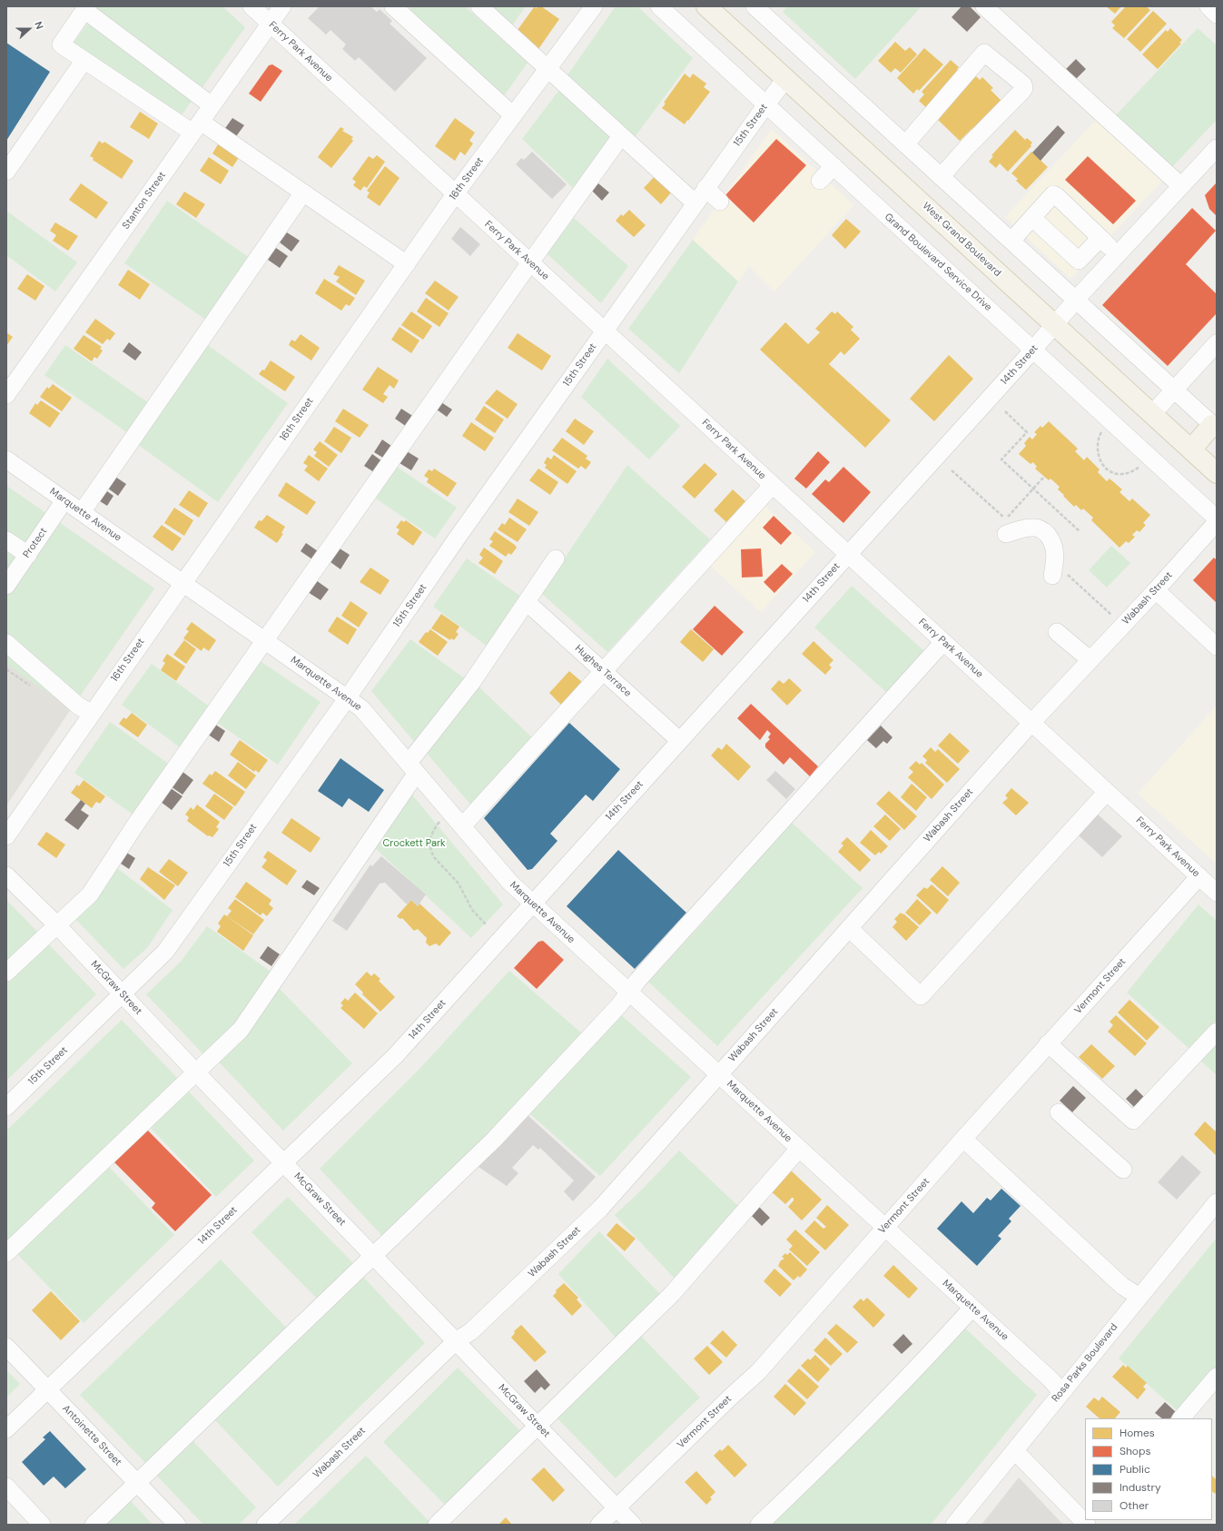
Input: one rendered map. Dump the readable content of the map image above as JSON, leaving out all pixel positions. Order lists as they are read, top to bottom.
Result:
{
  "streets": {
    "main road": ["West Grand Boulevard"],
    "street": [
      "Ferry Park Avenue",
      "15th Street",
      "16th Street",
      "Stanton Street",
      "Grand Boulevard Service Drive",
      "14th Street",
      "Marquette Avenue",
      "Protect",
      "Wabash Street",
      "Hughes Terrace",
      "Vermont Street",
      "McGraw Street",
      "Rosa Parks Boulevard",
      "Antoinette Street"
    ]
  },
  "crossings": [
    ["Ferry Park Avenue", "15th Street"],
    ["Ferry Park Avenue", "16th Street"],
    ["Ferry Park Avenue", "Stanton Street"],
    ["Ferry Park Avenue", "14th Street"],
    ["Ferry Park Avenue", "Wabash Street"],
    ["Ferry Park Avenue", "Vermont Street"],
    ["15th Street", "West Grand Boulevard"],
    ["15th Street", "Grand Boulevard Service Drive"],
    ["15th Street", "Marquette Avenue"],
    ["15th Street", "McGraw Street"],
    ["16th Street", "Marquette Avenue"],
    ["West Grand Boulevard", "14th Street"],
    ["Grand Boulevard Service Drive", "14th Street"],
    ["14th Street", "Marquette Avenue"],
    ["14th Street", "Hughes Terrace"],
    ["14th Street", "McGraw Street"],
    ["14th Street", "Antoinette Street"],
    ["Marquette Avenue", "Protect"],
    ["Marquette Avenue", "Wabash Street"],
    ["Marquette Avenue", "Vermont Street"],
    ["Marquette Avenue", "Rosa Parks Boulevard"],
    ["Wabash Street", "McGraw Street"],
    ["Vermont Street", "McGraw Street"]
  ],
  "parks": ["Crockett Park"],
  "legend": [
    "Homes",
    "Shops",
    "Public",
    "Industry",
    "Other"
  ],
  "north": "right"
}
